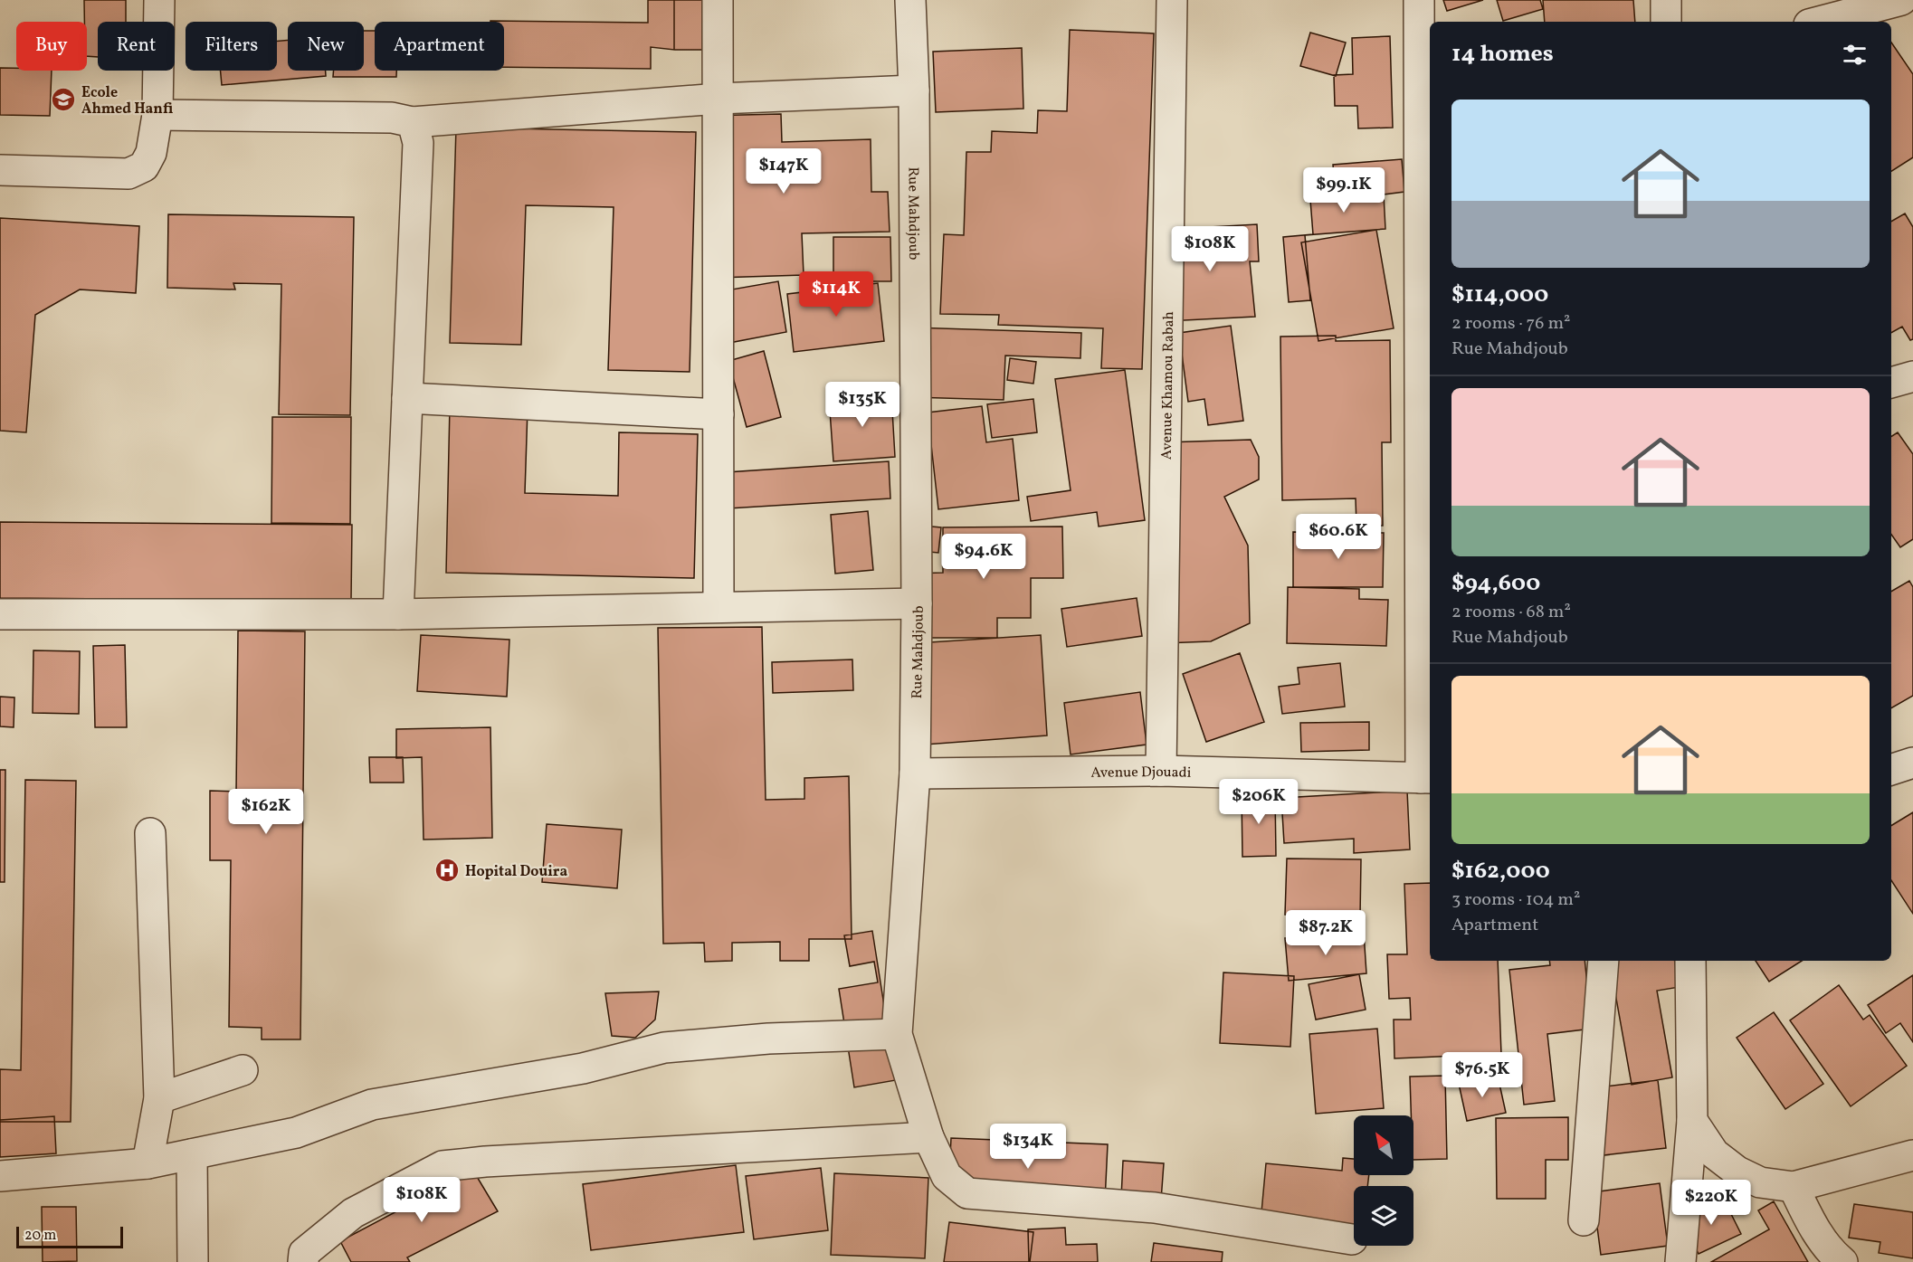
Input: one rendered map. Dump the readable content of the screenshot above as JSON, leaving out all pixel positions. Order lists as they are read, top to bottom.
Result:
{
  "streets": {
    "street": ["Rue Mahdjoub", "Avenue Khamou Rabah", "Avenue Djouadi"]
  },
  "crossings": [
    ["Rue Mahdjoub", "Avenue Djouadi"],
    ["Avenue Khamou Rabah", "Avenue Djouadi"]
  ],
  "places": {
    "school or university": ["Ecole Ahmed Hanfi"],
    "hospital": ["Hopital Douira"]
  },
  "scale_bar": "20 m",
  "north": "top left",
  "page": {
    "chip": [
      "Buy",
      "Rent",
      "Filters",
      "New",
      "Apartment"
    ],
    "heading": "14 homes",
    "list": [
      {
        "name": "$114,000",
        "note": "2 rooms · 76 m² · Rue Mahdjoub"
      },
      {
        "name": "$94,600",
        "note": "2 rooms · 68 m² · Rue Mahdjoub"
      },
      {
        "name": "$162,000",
        "note": "3 rooms · 104 m² · Apartment"
      }
    ],
    "price": [
      "$147K",
      "$99.1K",
      "$108K",
      "$114K",
      "$135K",
      "$60.6K",
      "$94.6K",
      "$206K",
      "$162K",
      "$87.2K",
      "$76.5K",
      "$134K",
      "$108K",
      "$220K"
    ],
    "scale": "20 m"
  }
}
